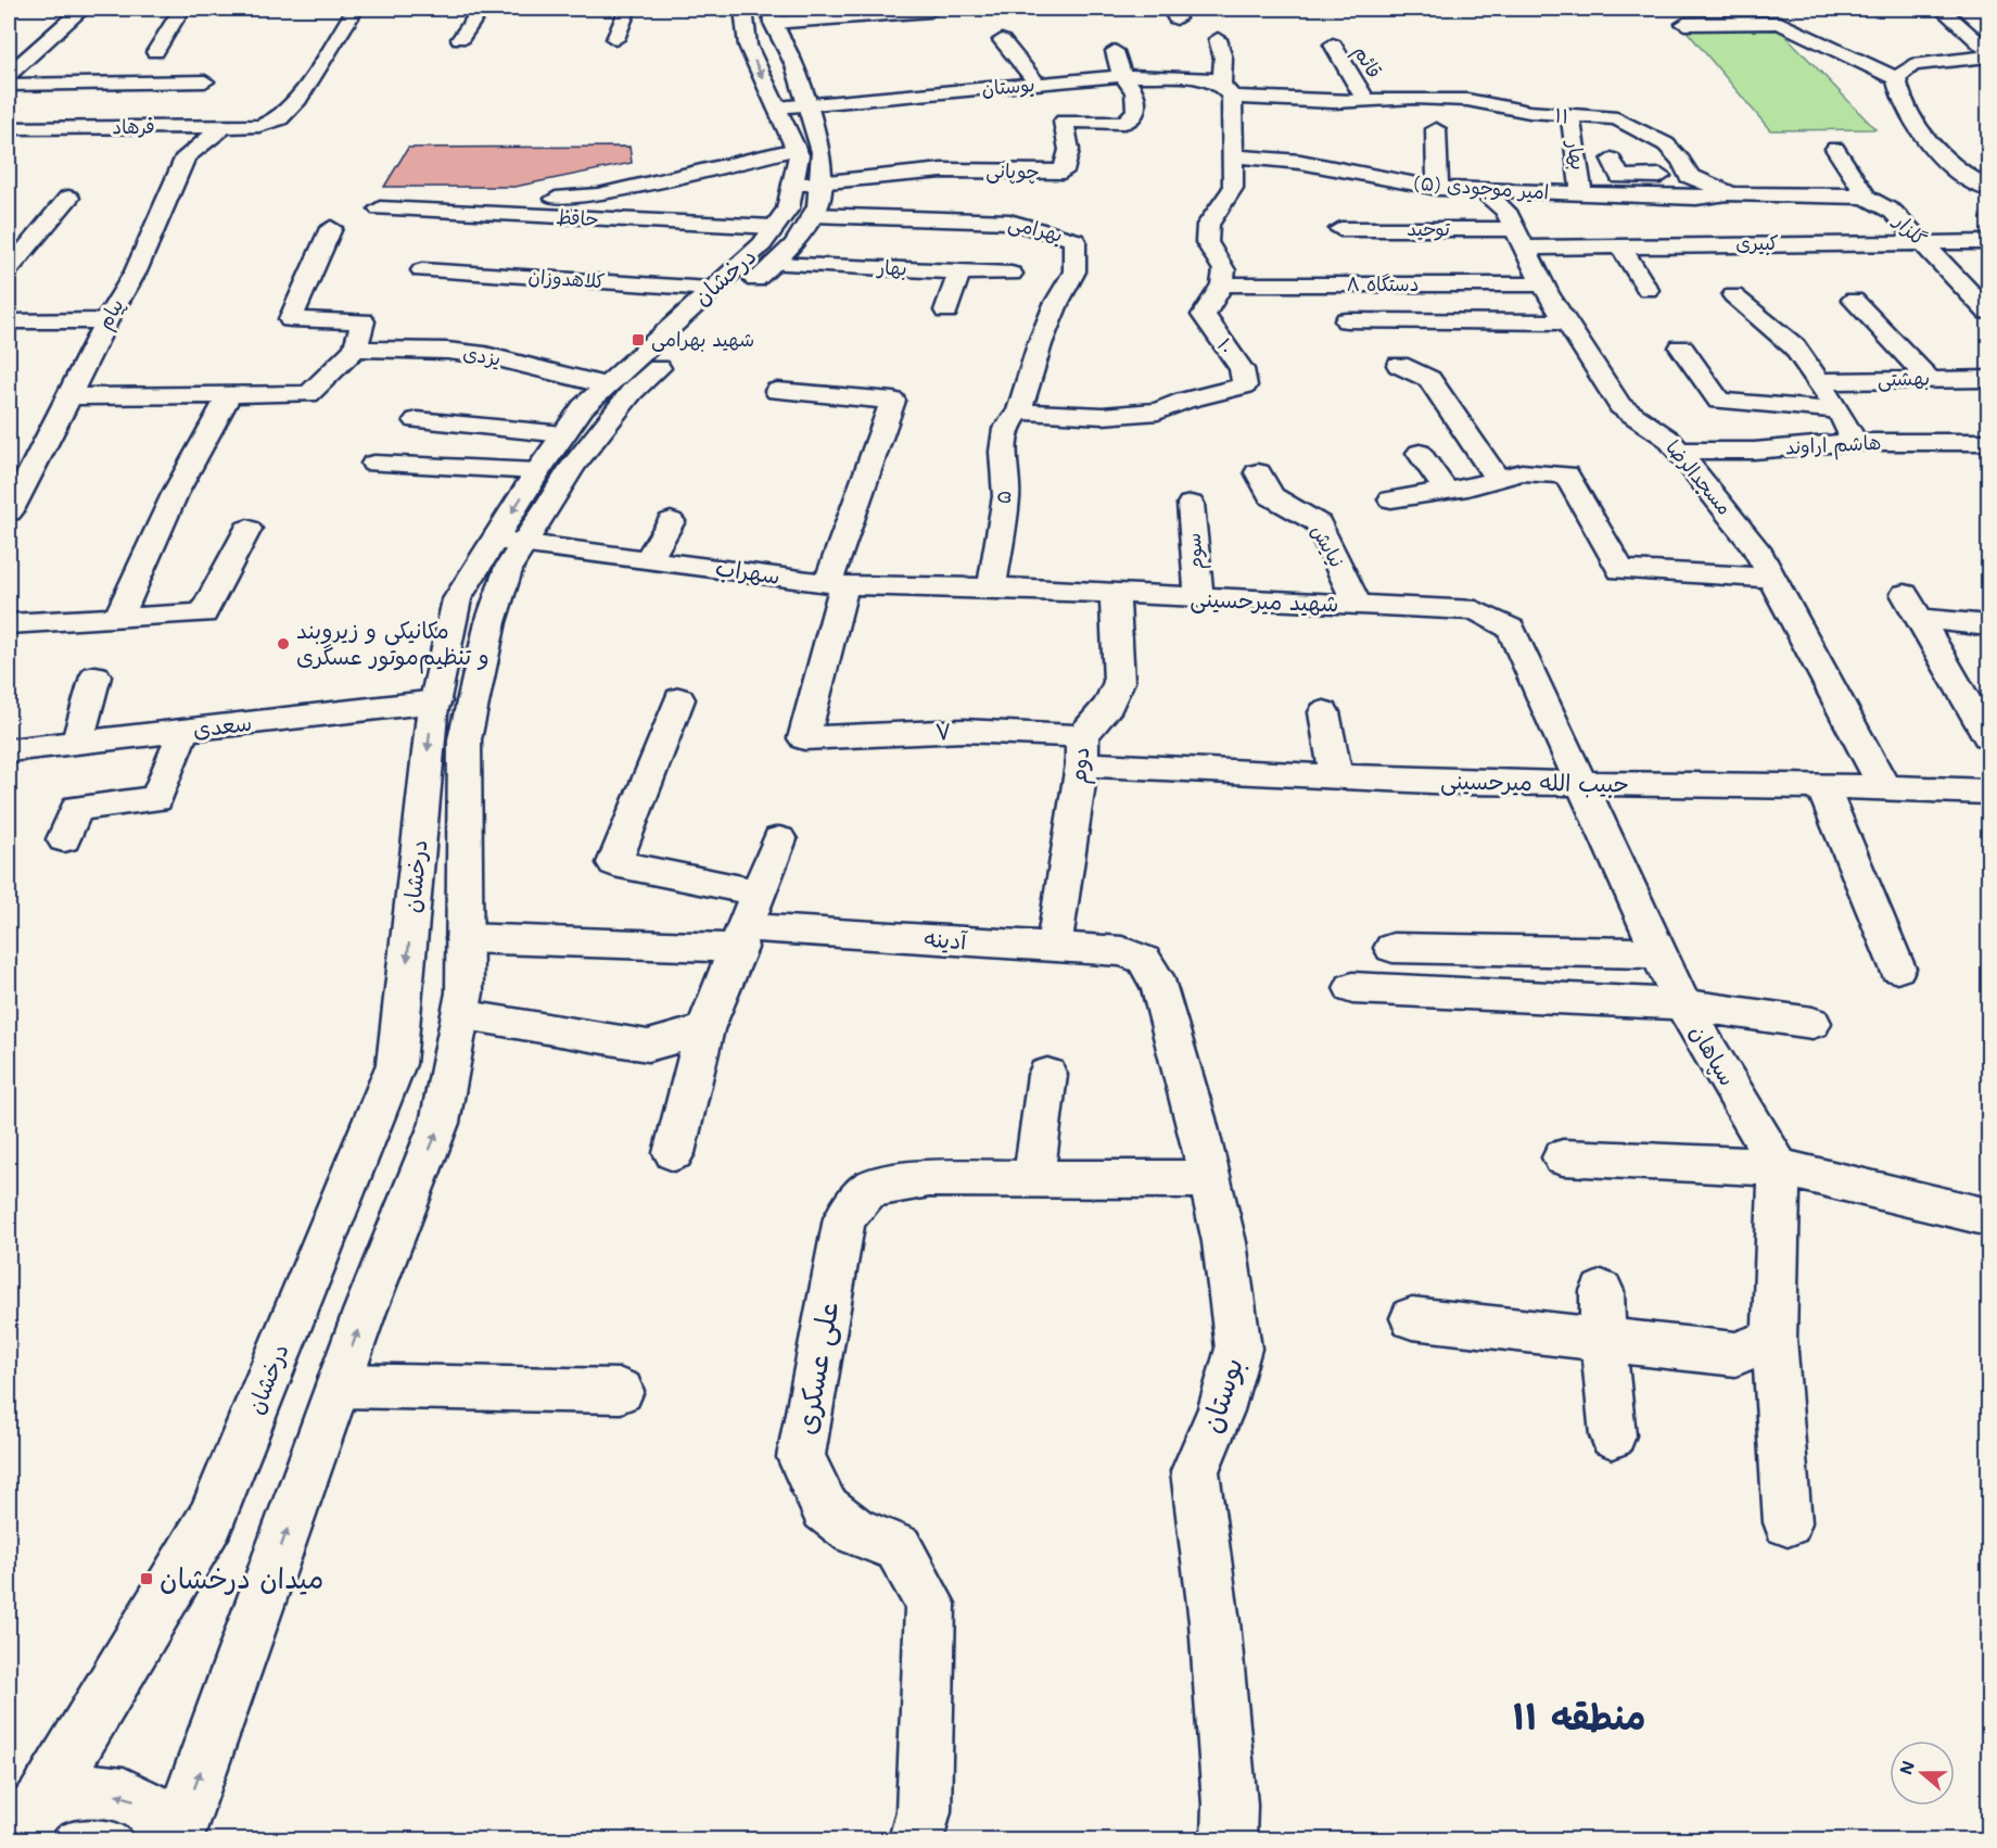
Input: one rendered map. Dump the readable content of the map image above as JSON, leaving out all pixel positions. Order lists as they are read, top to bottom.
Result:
{
  "streets": {
    "street": [
      "قائم",
      "بوستان",
      "۱۱",
      "فرهاد",
      "بهار",
      "چوپانی",
      "امیر موجودی (۵)",
      "حافظ",
      "بهرامی",
      "توحید",
      "گلزار",
      "کبیری",
      "درخشان",
      "کلاهدوزان",
      "۸ دستگاه",
      "پیام",
      "۱۰",
      "یزدی",
      "بهشتی",
      "هاشم اراوند",
      "مسجدالرضا",
      "۵",
      "نیایش",
      "سوم",
      "سهراب",
      "شهید میرحسینی",
      "سعدی",
      "۷",
      "دوم",
      "حبیب الله میرحسینی",
      "آدینه",
      "سپاهان",
      "علی عسکری"
    ]
  },
  "crossings": [
    ["قائم", "۱۱"],
    ["بوستان", "۱۱"],
    ["بوستان", "چوپانی"],
    ["بوستان", "درخشان"],
    ["بوستان", "آدینه"],
    ["بوستان", "علی عسکری"],
    ["۱۱", "بهار"],
    ["فرهاد", "پیام"],
    ["بهار", "امیر موجودی (۵)"],
    ["بهار", "درخشان"],
    ["چوپانی", "بهرامی"],
    ["چوپانی", "درخشان"],
    ["امیر موجودی (۵)", "مسجدالرضا"],
    ["حافظ", "درخشان"],
    ["بهرامی", "درخشان"],
    ["بهرامی", "۱۰"],
    ["بهرامی", "۵"],
    ["توحید", "کبیری"],
    ["توحید", "مسجدالرضا"],
    ["گلزار", "کبیری"],
    ["کبیری", "مسجدالرضا"],
    ["درخشان", "کلاهدوزان"],
    ["درخشان", "یزدی"],
    ["درخشان", "سهراب"],
    ["درخشان", "سعدی"],
    ["درخشان", "آدینه"],
    ["۸ دستگاه", "۱۰"],
    ["۸ دستگاه", "مسجدالرضا"],
    ["۱۰", "۵"],
    ["هاشم اراوند", "مسجدالرضا"],
    ["مسجدالرضا", "حبیب الله میرحسینی"],
    ["۵", "شهید میرحسینی"],
    ["نیایش", "شهید میرحسینی"],
    ["سوم", "شهید میرحسینی"],
    ["سهراب", "شهید میرحسینی"],
    ["سهراب", "۷"],
    ["شهید میرحسینی", "۷"],
    ["شهید میرحسینی", "دوم"],
    ["شهید میرحسینی", "حبیب الله میرحسینی"],
    ["شهید میرحسینی", "سپاهان"],
    ["۷", "دوم"],
    ["۷", "حبیب الله میرحسینی"],
    ["دوم", "حبیب الله میرحسینی"],
    ["دوم", "آدینه"],
    ["حبیب الله میرحسینی", "سپاهان"]
  ],
  "districts": ["منطقه ۱۱"],
  "places": {
    "transit": ["شهید بهرامی", "میدان درخشان"],
    "other": ["مکانیکی و زیروبند و تنظیم‌موتور عسگری"]
  },
  "north": "left"
}
